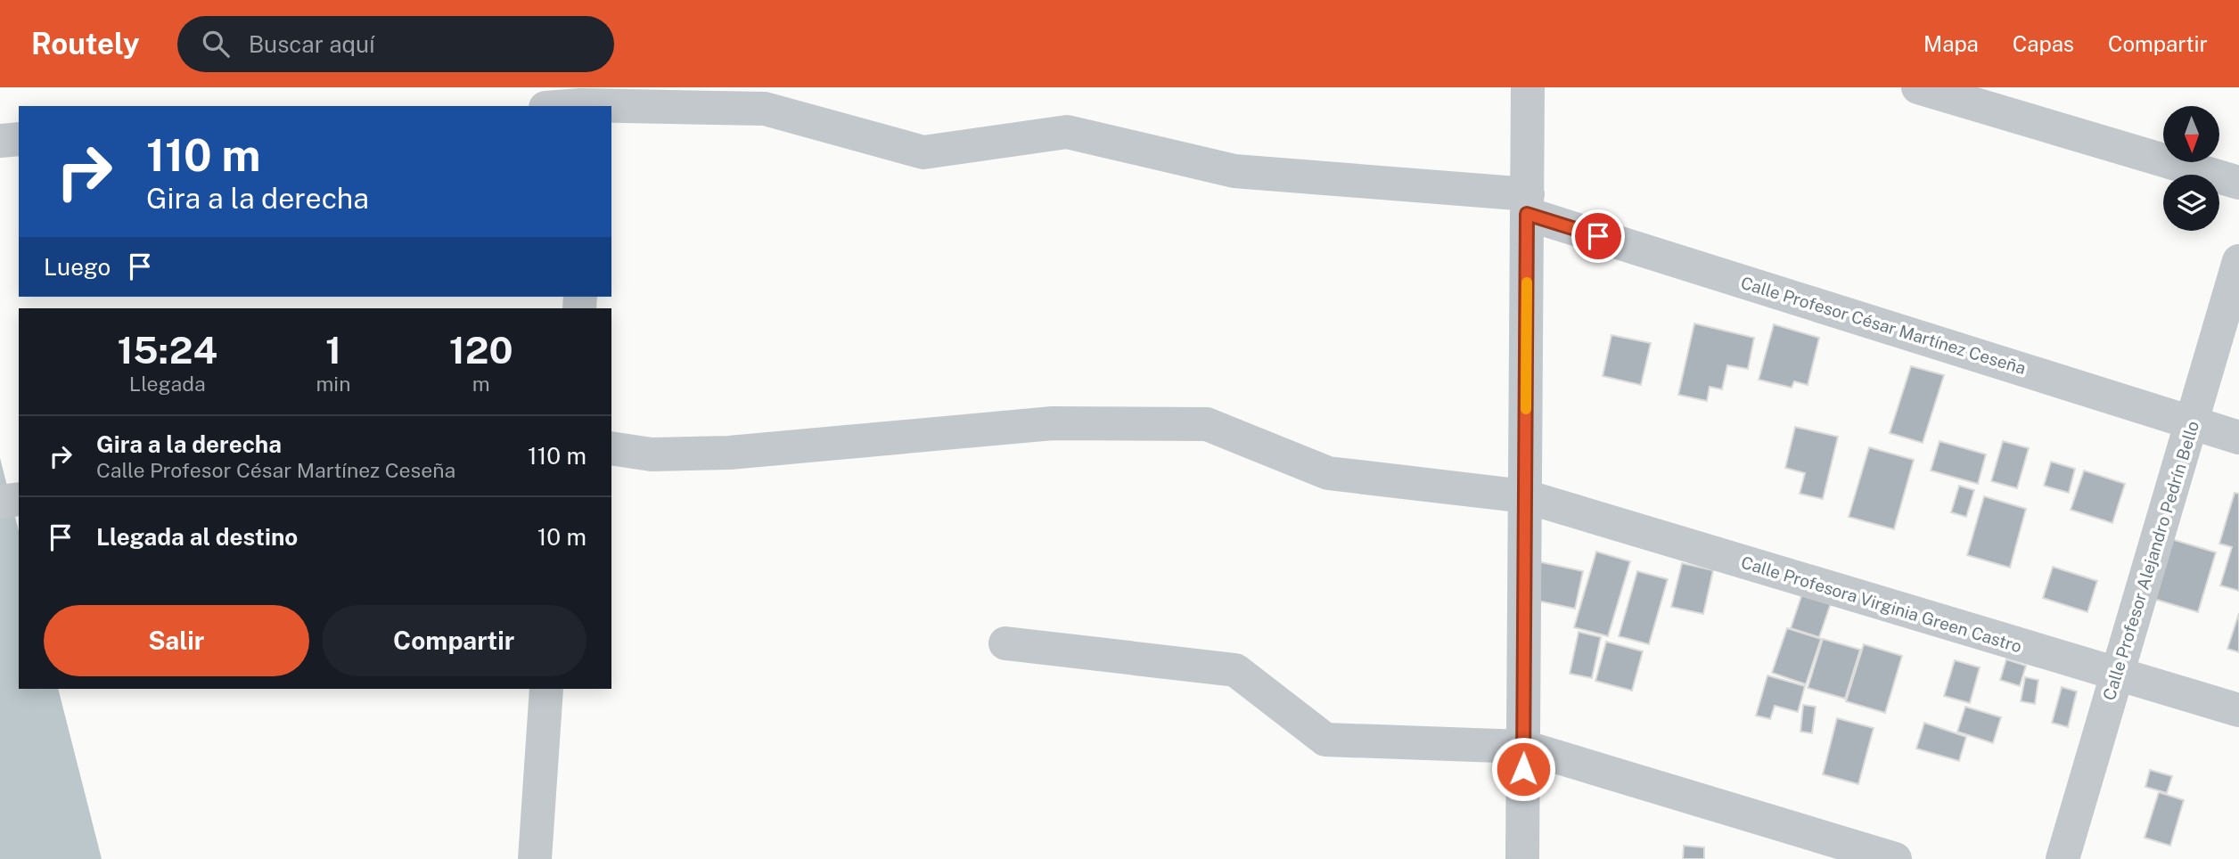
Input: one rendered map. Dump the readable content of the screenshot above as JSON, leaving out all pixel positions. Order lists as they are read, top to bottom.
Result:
{
  "streets": {
    "street": ["Calle Profesor César Martínez Ceseña", "Calle Profesor Alejandro Pedrín Bello", "Calle Profesora Virginia Green Castro"]
  },
  "crossings": [
    ["Calle Profesor César Martínez Ceseña", "Calle Profesor Alejandro Pedrín Bello"],
    ["Calle Profesor Alejandro Pedrín Bello", "Calle Profesora Virginia Green Castro"]
  ],
  "north": "bottom",
  "page": {
    "header": "Routely",
    "search": "Buscar aquí",
    "nav": ["Mapa", "Capas", "Compartir"],
    "turn": ["110 m", "Gira a la derecha"],
    "then": "Luego",
    "eta": [
      "15:24",
      "Llegada",
      "1",
      "min",
      "120",
      "m"
    ],
    "list": [
      {
        "name": "Gira a la derecha",
        "note": "Calle Profesor César Martínez Ceseña",
        "value": "110 m"
      },
      {
        "name": "Llegada al destino",
        "value": "10 m"
      }
    ],
    "buttons": ["Salir", "Compartir"]
  }
}
